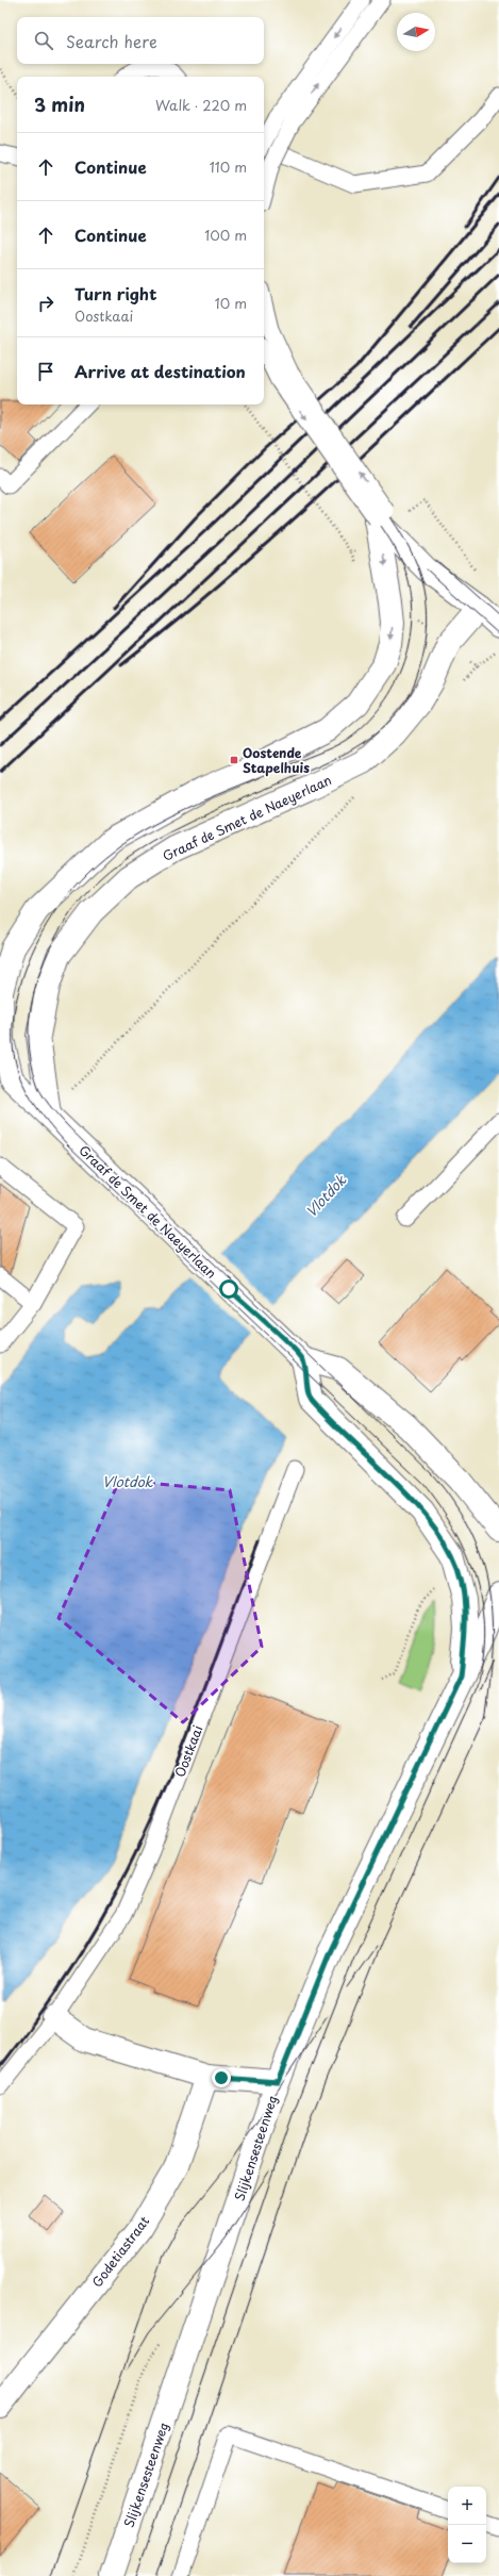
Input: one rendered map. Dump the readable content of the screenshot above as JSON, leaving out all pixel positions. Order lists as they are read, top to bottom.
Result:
{
  "streets": {
    "street": ["Graaf de Smet de Naeyerlaan", "Slijkensesteenweg", "Godetiastraat"],
    "lane": ["Oostkaai"]
  },
  "water": ["Vlotdok"],
  "places": {
    "transit": ["Oostende Stapelhuis"]
  },
  "north": "right",
  "page": {
    "search": "Search here",
    "heading": ["3 min", "Walk · 220 m"],
    "list": [
      ["Continue", "110 m"],
      ["Continue", "100 m"],
      ["Turn right", "Oostkaai", "10 m"],
      "Arrive at destination"
    ],
    "map_buttons": ["+", "−"]
  }
}
